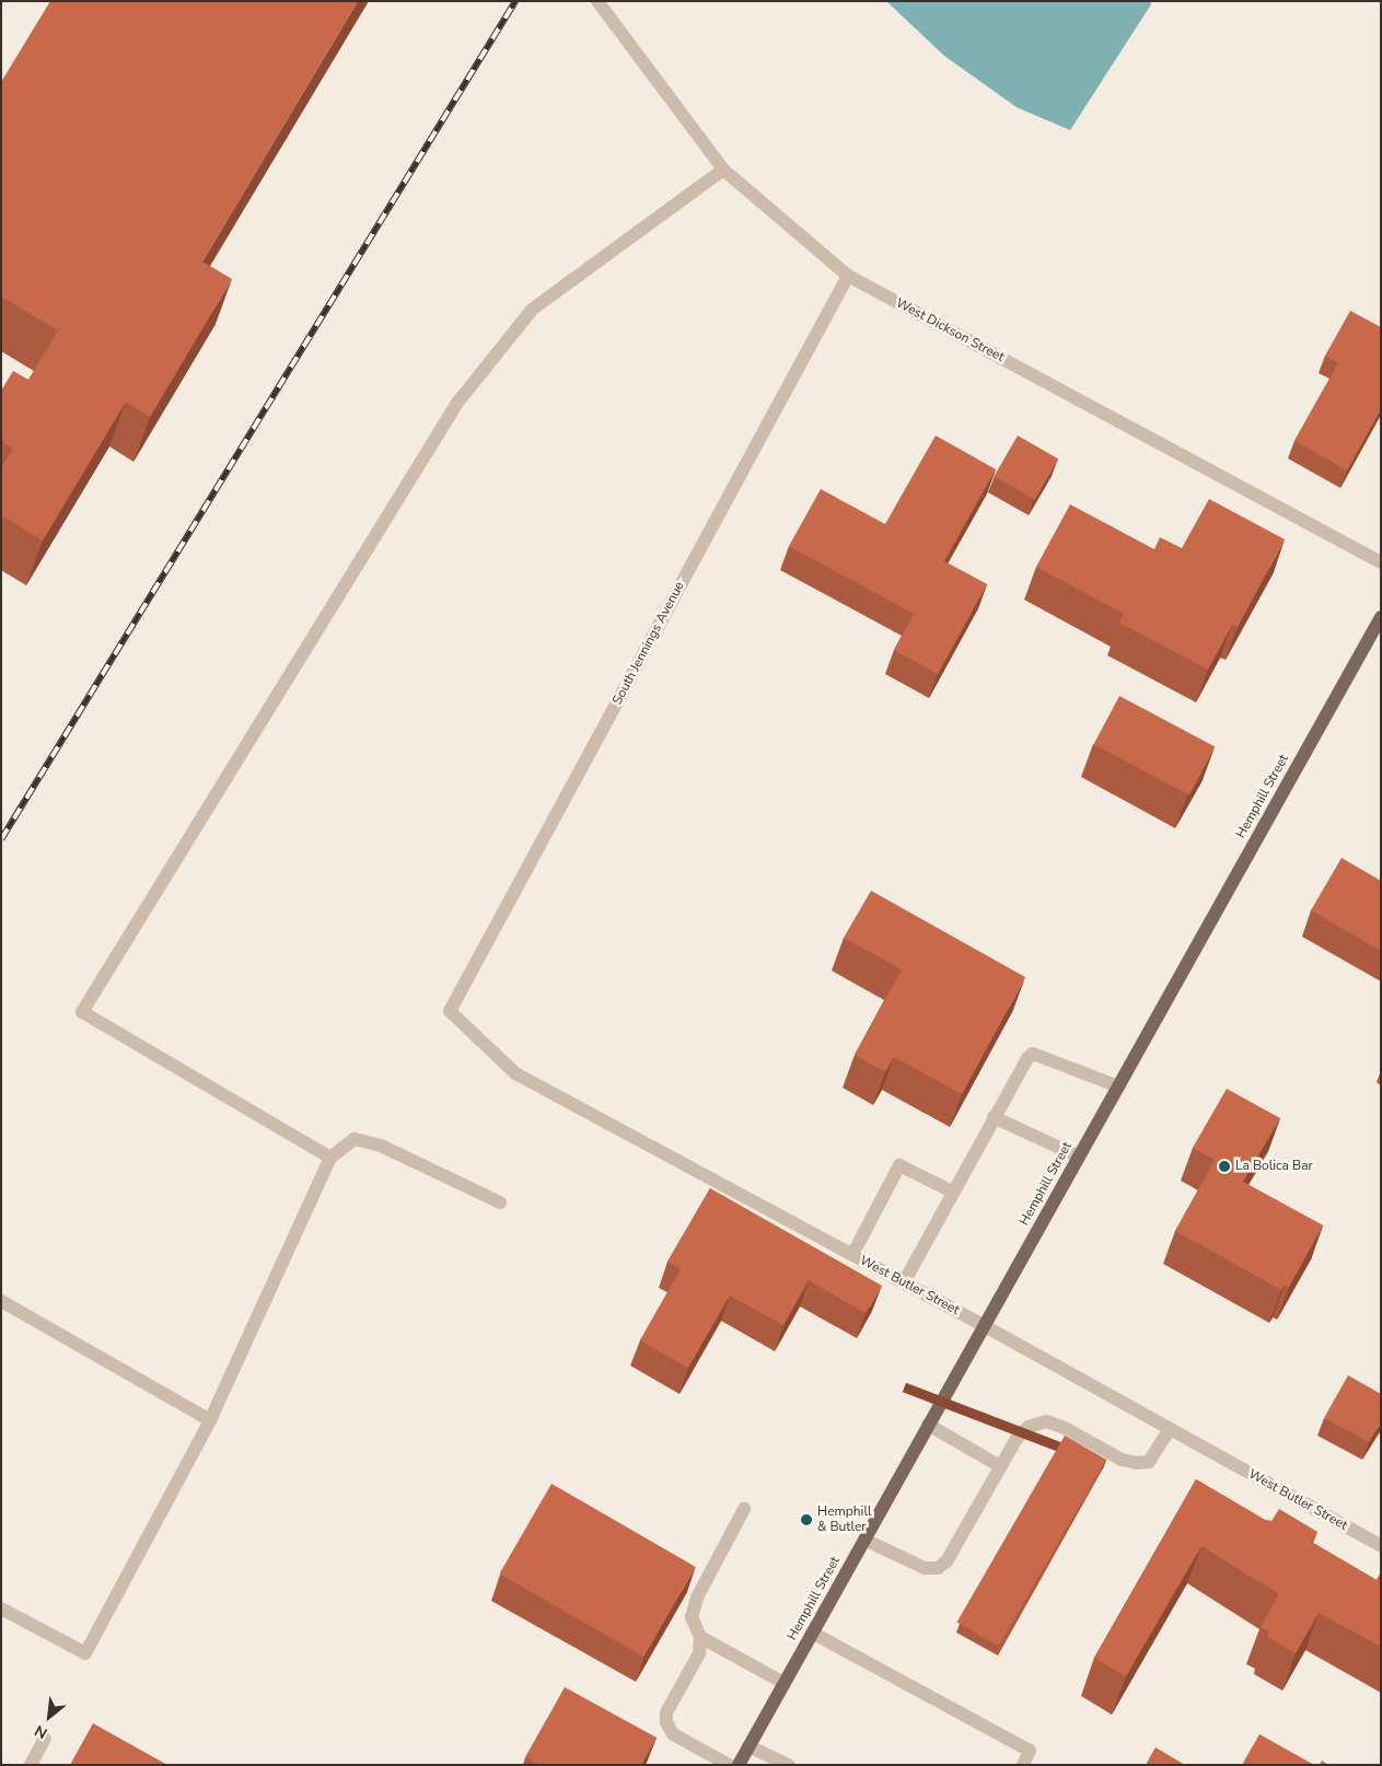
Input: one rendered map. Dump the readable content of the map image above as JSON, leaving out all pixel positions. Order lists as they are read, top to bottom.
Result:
{
  "streets": {
    "main road": ["Hemphill Street"],
    "street": ["West Dickson Street", "South Jennings Avenue", "West Butler Street"]
  },
  "crossings": [
    ["West Dickson Street", "South Jennings Avenue"],
    ["South Jennings Avenue", "West Butler Street"],
    ["Hemphill Street", "West Butler Street"]
  ],
  "places": ["La Bolica Bar", "Hemphill & Butler"],
  "north": "bottom left"
}
